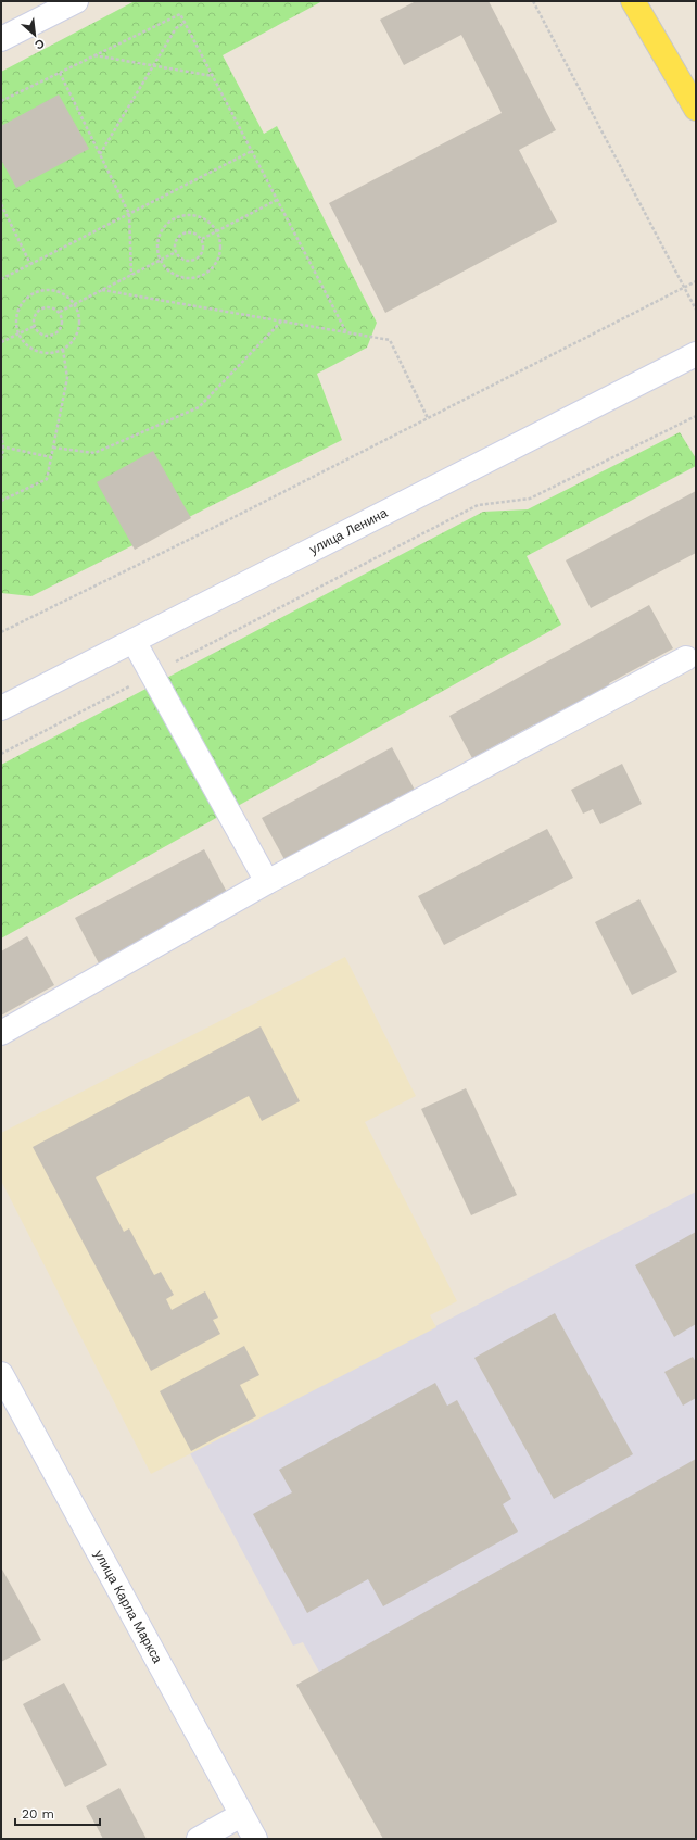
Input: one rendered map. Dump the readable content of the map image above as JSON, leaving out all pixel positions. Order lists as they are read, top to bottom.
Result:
{
  "streets": {
    "street": ["улица Ленина", "улица Карла Маркса"]
  },
  "scale_bar": "20 m",
  "north": "bottom right"
}
